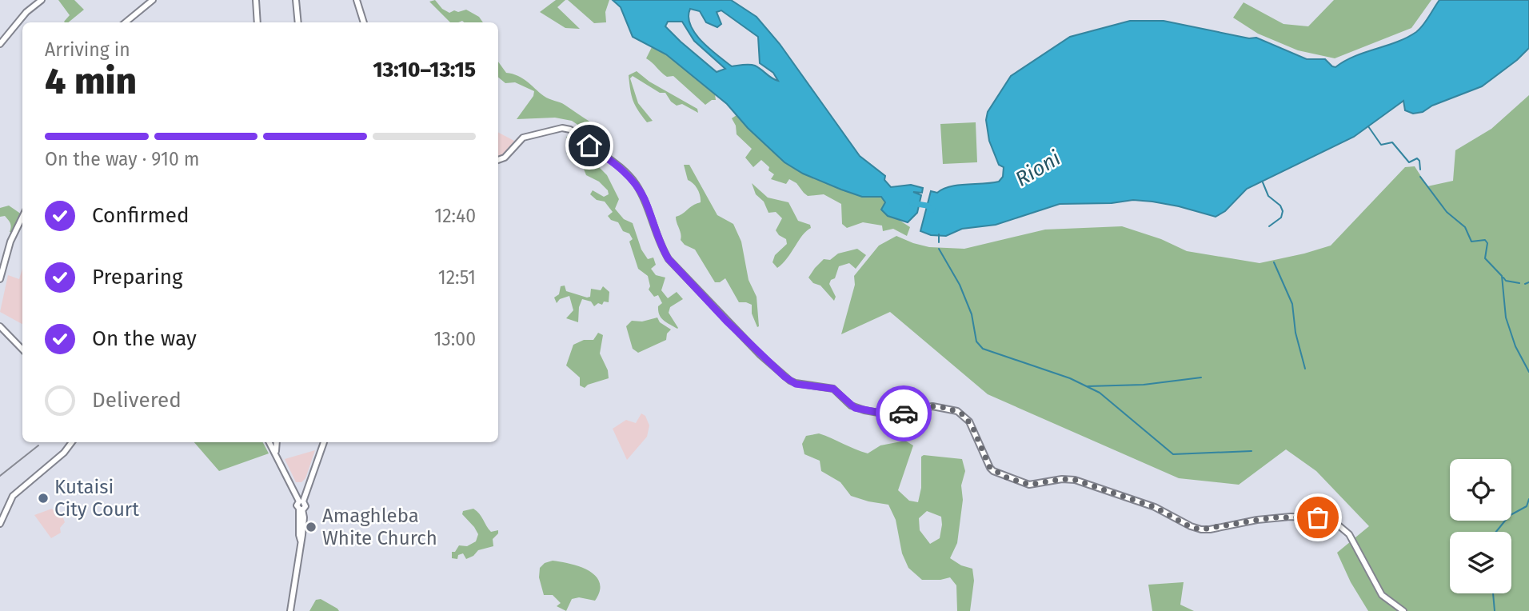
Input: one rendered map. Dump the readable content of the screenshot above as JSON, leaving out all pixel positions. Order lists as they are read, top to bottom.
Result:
{
  "water": ["Rioni"],
  "places": ["Kutaisi City Court", "Amaghleba White Church"],
  "page": {
    "heading": ["4 min", "Arriving in", "13:10–13:15"],
    "bar": "On the way · 910 m",
    "list": [
      ["Confirmed", "12:40"],
      ["Preparing", "12:51"],
      ["On the way", "13:00"],
      "Delivered"
    ]
  }
}
